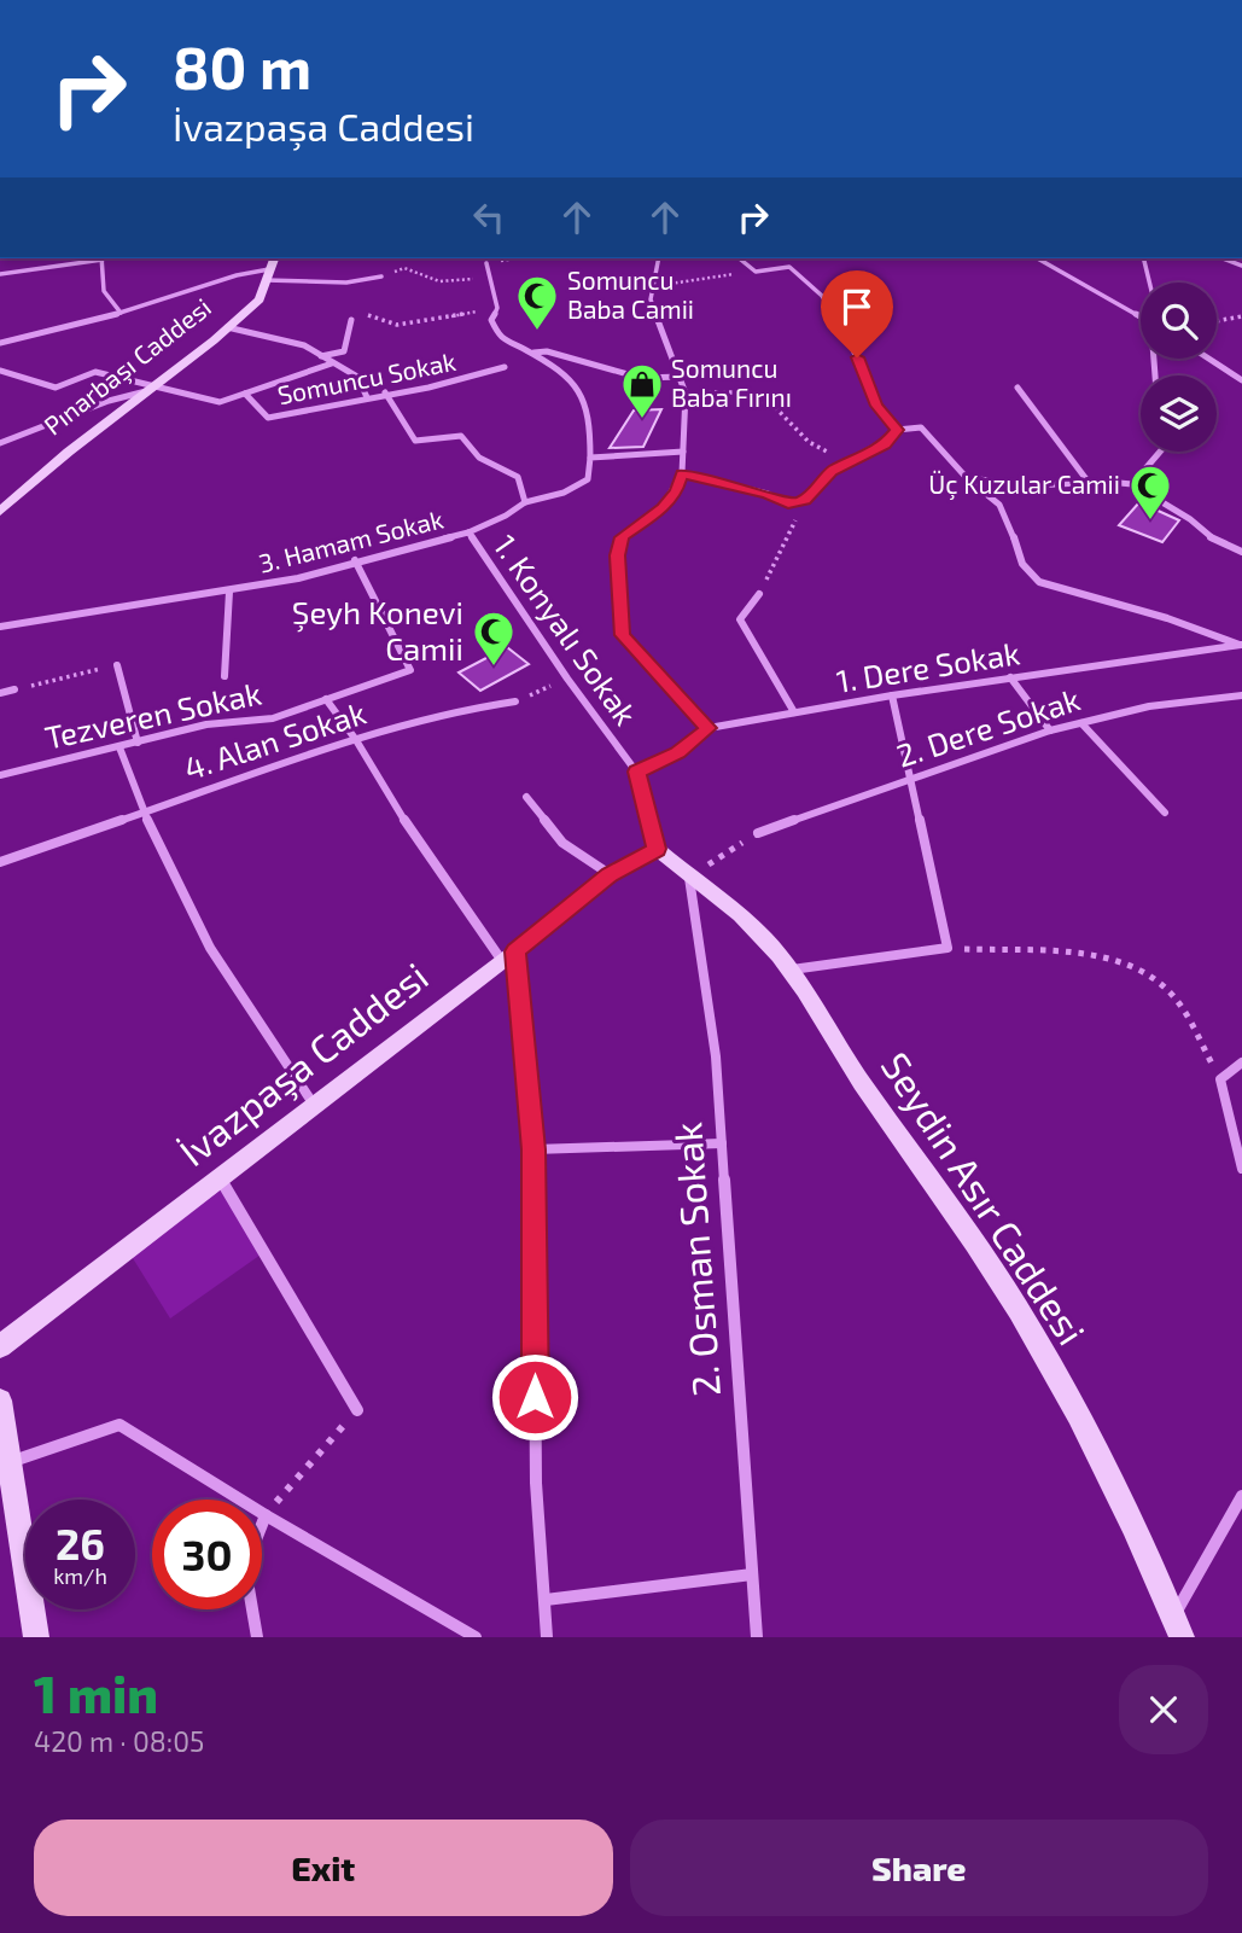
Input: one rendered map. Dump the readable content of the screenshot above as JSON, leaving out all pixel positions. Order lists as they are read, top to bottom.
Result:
{
  "streets": {
    "main road": ["Pınarbaşı Caddesi", "İvazpaşa Caddesi", "Seydin Asır Caddesi"],
    "street": [
      "Somuncu Sokak",
      "3. Hamam Sokak",
      "1. Konyalı Sokak",
      "1. Dere Sokak",
      "Tezveren Sokak",
      "2. Dere Sokak",
      "4. Alan Sokak",
      "2. Osman Sokak"
    ]
  },
  "crossings": [
    ["3. Hamam Sokak", "1. Konyalı Sokak"],
    ["3. Hamam Sokak", "Tezveren Sokak"],
    ["1. Konyalı Sokak", "1. Dere Sokak"],
    ["1. Konyalı Sokak", "İvazpaşa Caddesi"],
    ["1. Konyalı Sokak", "Seydin Asır Caddesi"],
    ["İvazpaşa Caddesi", "Seydin Asır Caddesi"],
    ["Seydin Asır Caddesi", "2. Osman Sokak"]
  ],
  "places": {
    "mosque": ["Somuncu Baba Camii", "Üç Kuzular Camii", "Şeyh Konevi Camii"],
    "shop": ["Somuncu Baba Fırını"]
  },
  "page": {
    "turn": ["80 m", "İvazpaşa Caddesi"],
    "speed": "26 km/h",
    "limit": "30",
    "heading": ["1 min", "420 m · 08:05"],
    "buttons": ["Exit", "Share"]
  }
}
